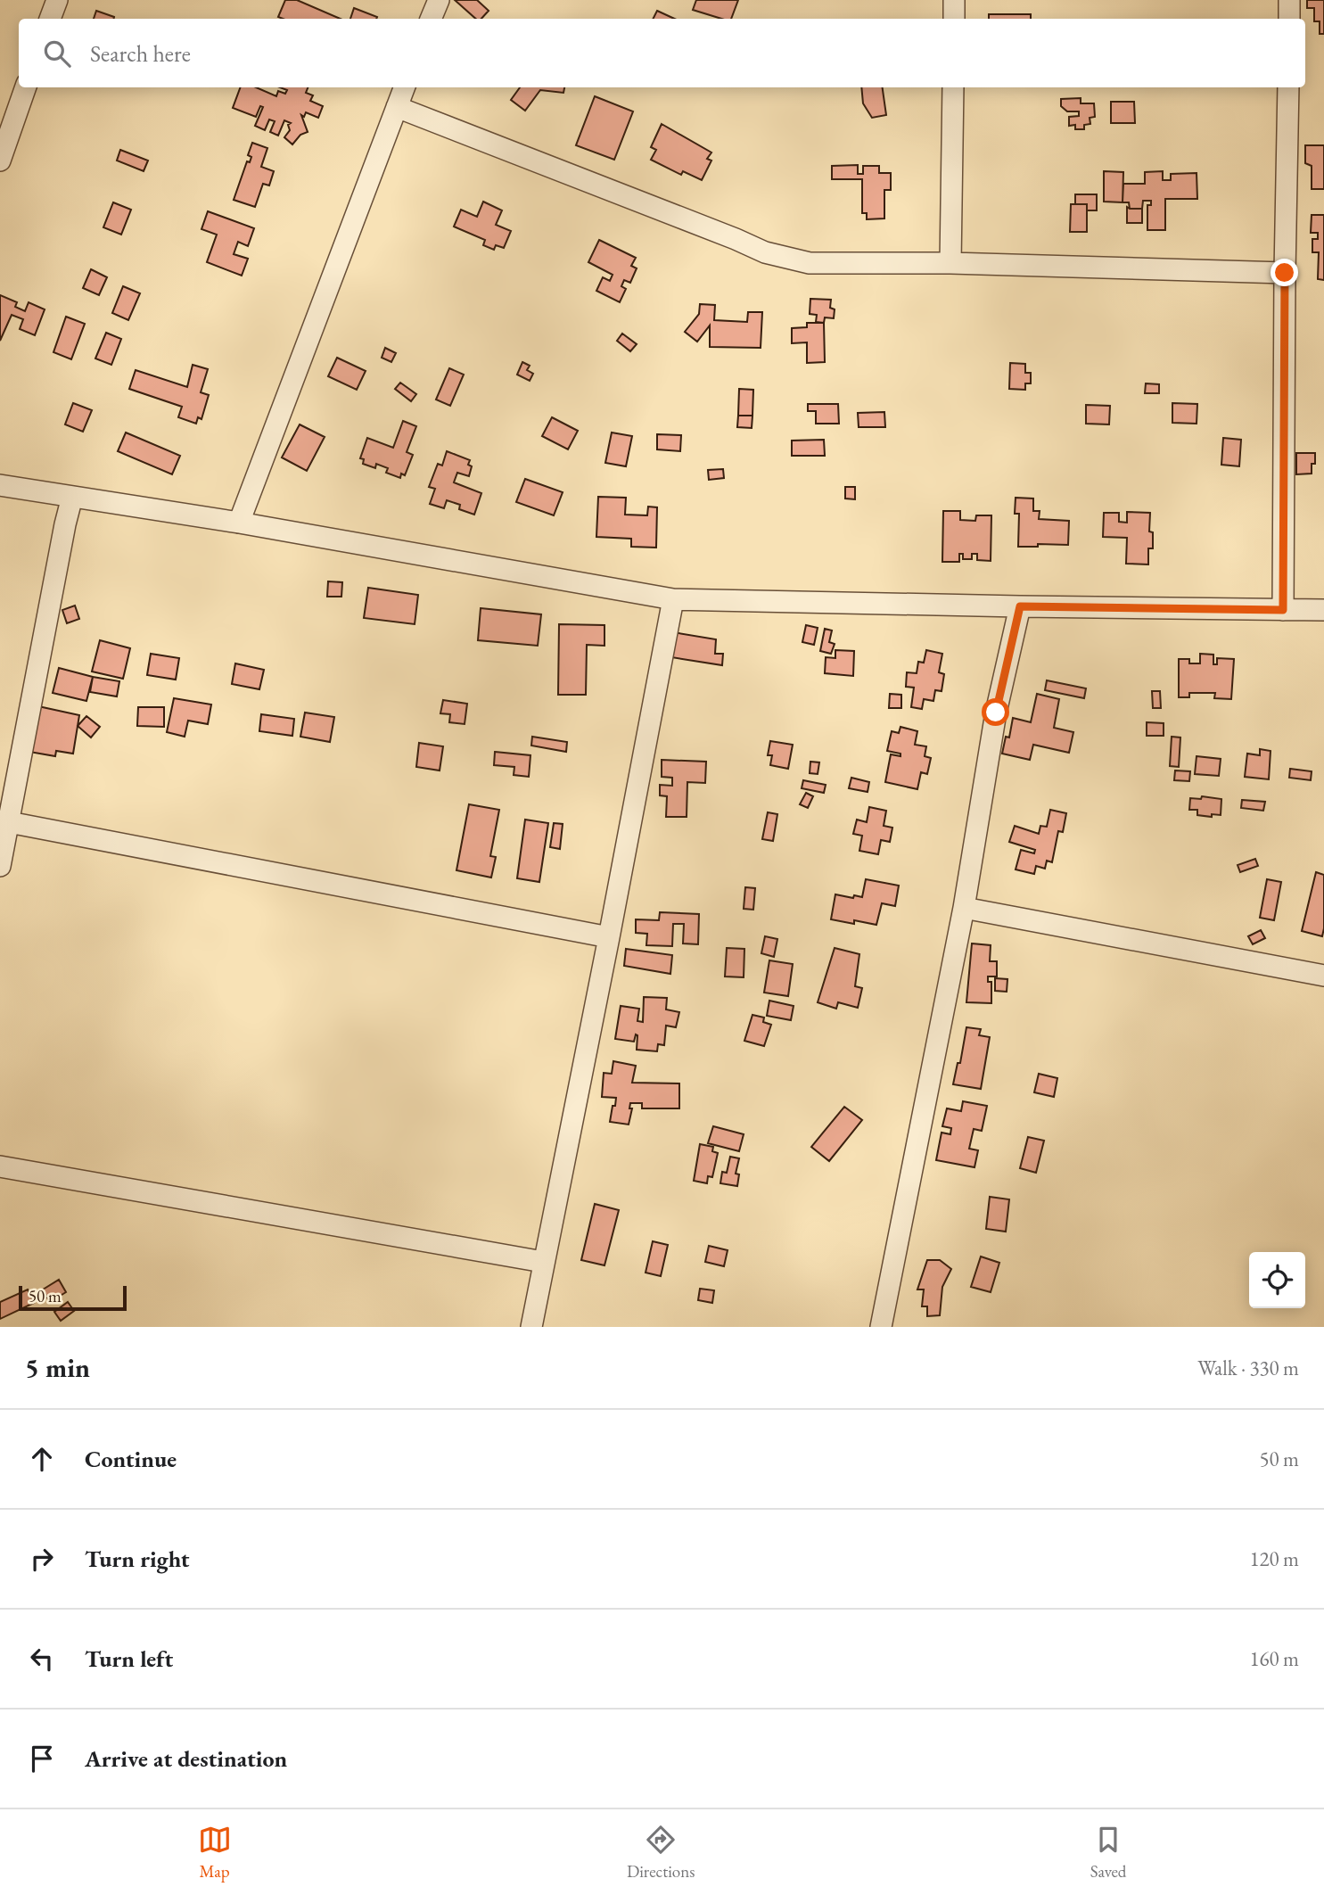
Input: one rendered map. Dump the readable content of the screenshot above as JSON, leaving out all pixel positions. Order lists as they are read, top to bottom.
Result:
{
  "scale_bar": "50 m",
  "page": {
    "search": "Search here",
    "scale": "50 m",
    "heading": ["5 min", "Walk · 330 m"],
    "list": [
      ["Continue", "50 m"],
      ["Turn right", "120 m"],
      ["Turn left", "160 m"],
      "Arrive at destination"
    ],
    "nav": ["Map", "Directions", "Saved"]
  }
}
